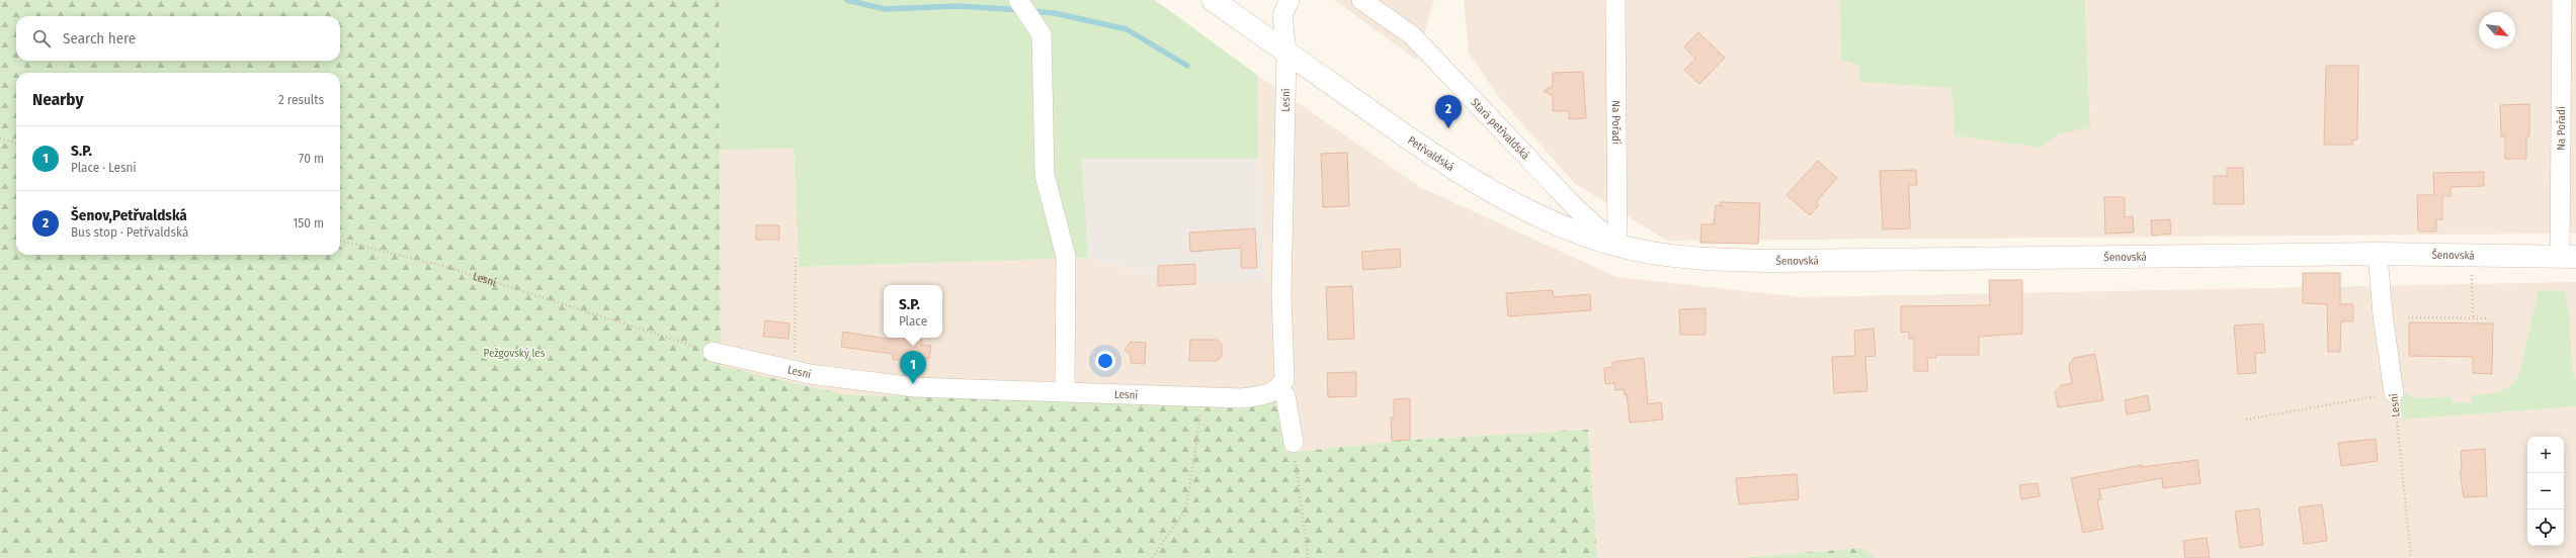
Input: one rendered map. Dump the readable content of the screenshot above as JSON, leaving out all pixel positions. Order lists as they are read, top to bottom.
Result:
{
  "streets": {
    "main road": ["Petřvaldská", "Šenovská"],
    "street": ["Lesní", "Na Pořadí", "Stará petřvaldská"]
  },
  "crossings": [
    ["Lesní", "Petřvaldská"],
    ["Lesní", "Šenovská"],
    ["Na Pořadí", "Stará petřvaldská"],
    ["Na Pořadí", "Petřvaldská"],
    ["Na Pořadí", "Šenovská"],
    ["Stará petřvaldská", "Petřvaldská"],
    ["Petřvaldská", "Šenovská"]
  ],
  "parks": ["Pežgovský les"],
  "north": "bottom right",
  "page": {
    "search": "Search here",
    "heading": ["Nearby", "2 results"],
    "pins": ["2", "1"],
    "list": [
      {
        "mark": "1",
        "name": "S.P.",
        "note": "Place · Lesní",
        "value": "70 m"
      },
      {
        "mark": "2",
        "name": "Šenov,Petřvaldská",
        "note": "Bus stop · Petřvaldská",
        "value": "150 m"
      }
    ],
    "popup": ["S.P.", "Place"],
    "map_buttons": ["+", "−"]
  }
}
